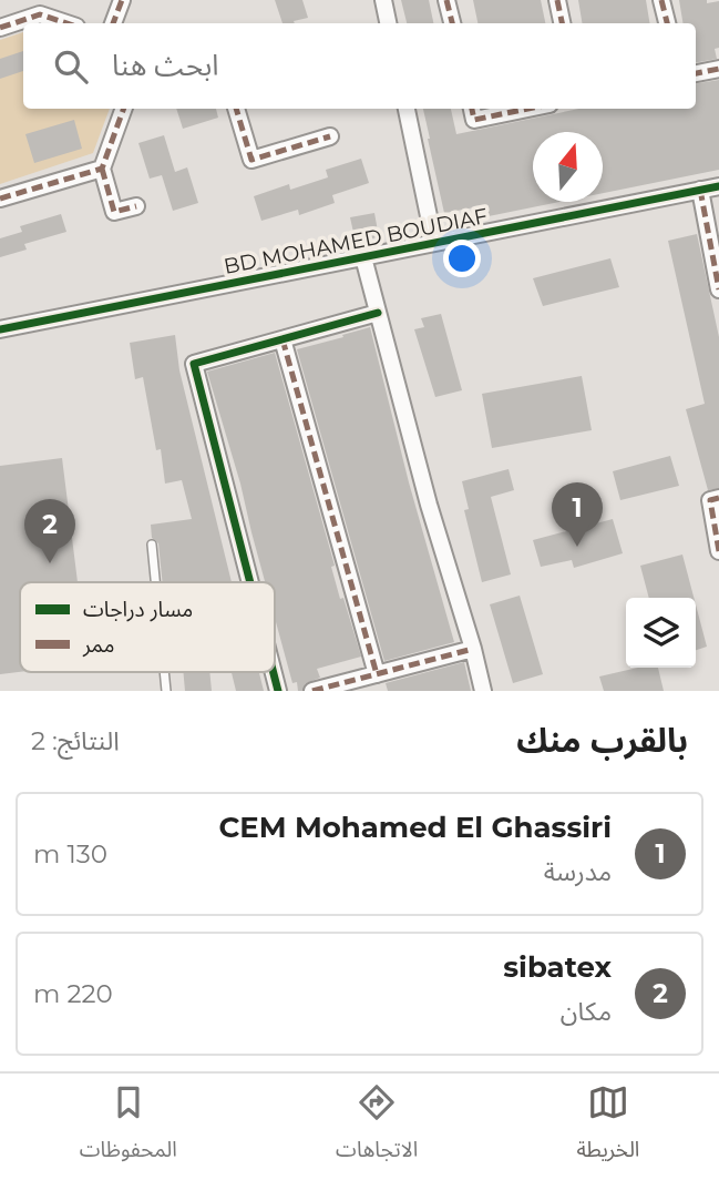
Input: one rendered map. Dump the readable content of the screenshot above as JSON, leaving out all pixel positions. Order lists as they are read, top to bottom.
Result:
{
  "streets": {
    "street": ["BD MOHAMED BOUDIAF"]
  },
  "legend": ["مسار دراجات", "ممر"],
  "north": "top",
  "page": {
    "search": "ابحث هنا",
    "pins": ["1", "2"],
    "heading": ["بالقرب منك", "النتائج: 2"],
    "list": [
      {
        "mark": "1",
        "name": "CEM Mohamed El Ghassiri",
        "note": "مدرسة",
        "value": "130 m"
      },
      {
        "mark": "2",
        "name": "sibatex",
        "note": "مكان",
        "value": "220 m"
      }
    ],
    "nav": ["الخريطة", "الاتجاهات", "المحفوظات"]
  }
}
